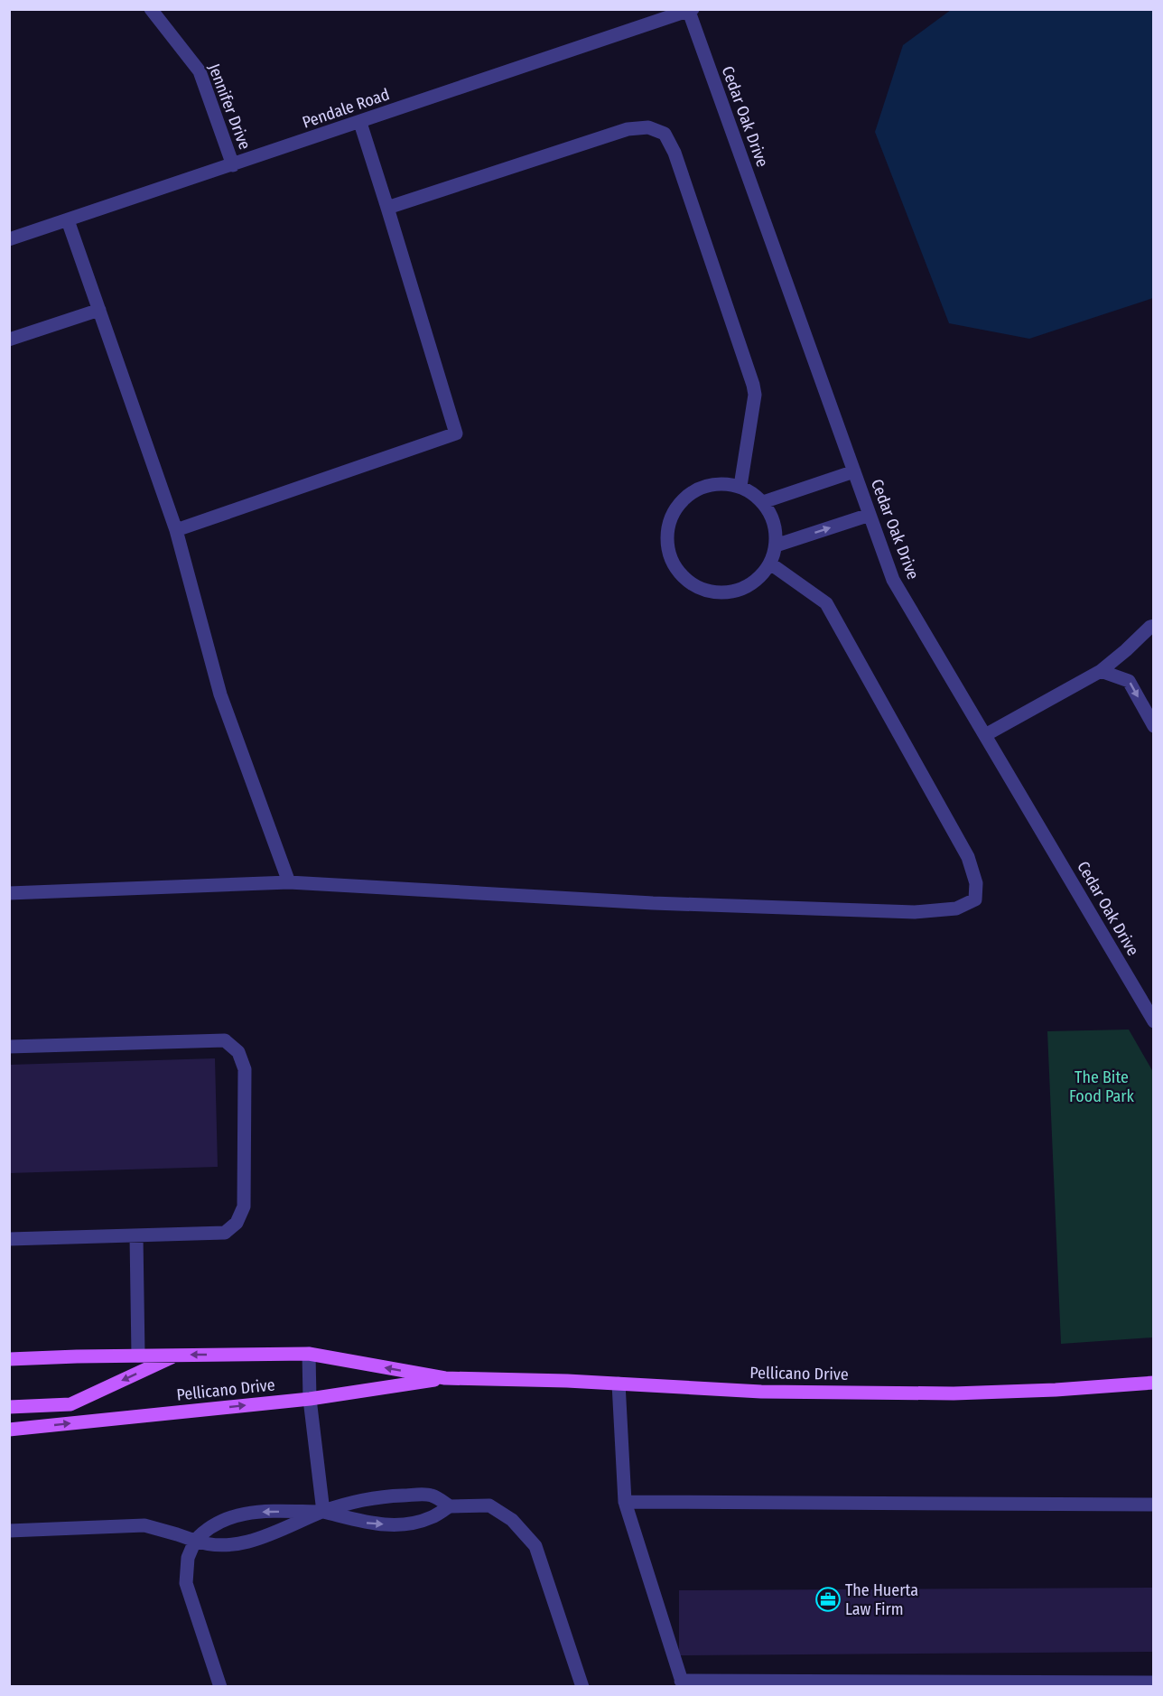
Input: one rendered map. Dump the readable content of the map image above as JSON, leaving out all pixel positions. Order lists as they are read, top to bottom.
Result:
{
  "streets": {
    "main road": ["Pellicano Drive"],
    "street": ["Jennifer Drive", "Pendale Road", "Cedar Oak Drive"]
  },
  "crossings": [
    ["Jennifer Drive", "Pendale Road"],
    ["Pendale Road", "Cedar Oak Drive"]
  ],
  "parks": ["The Bite Food Park"],
  "places": {
    "office": ["The Huerta Law Firm"]
  }
}
